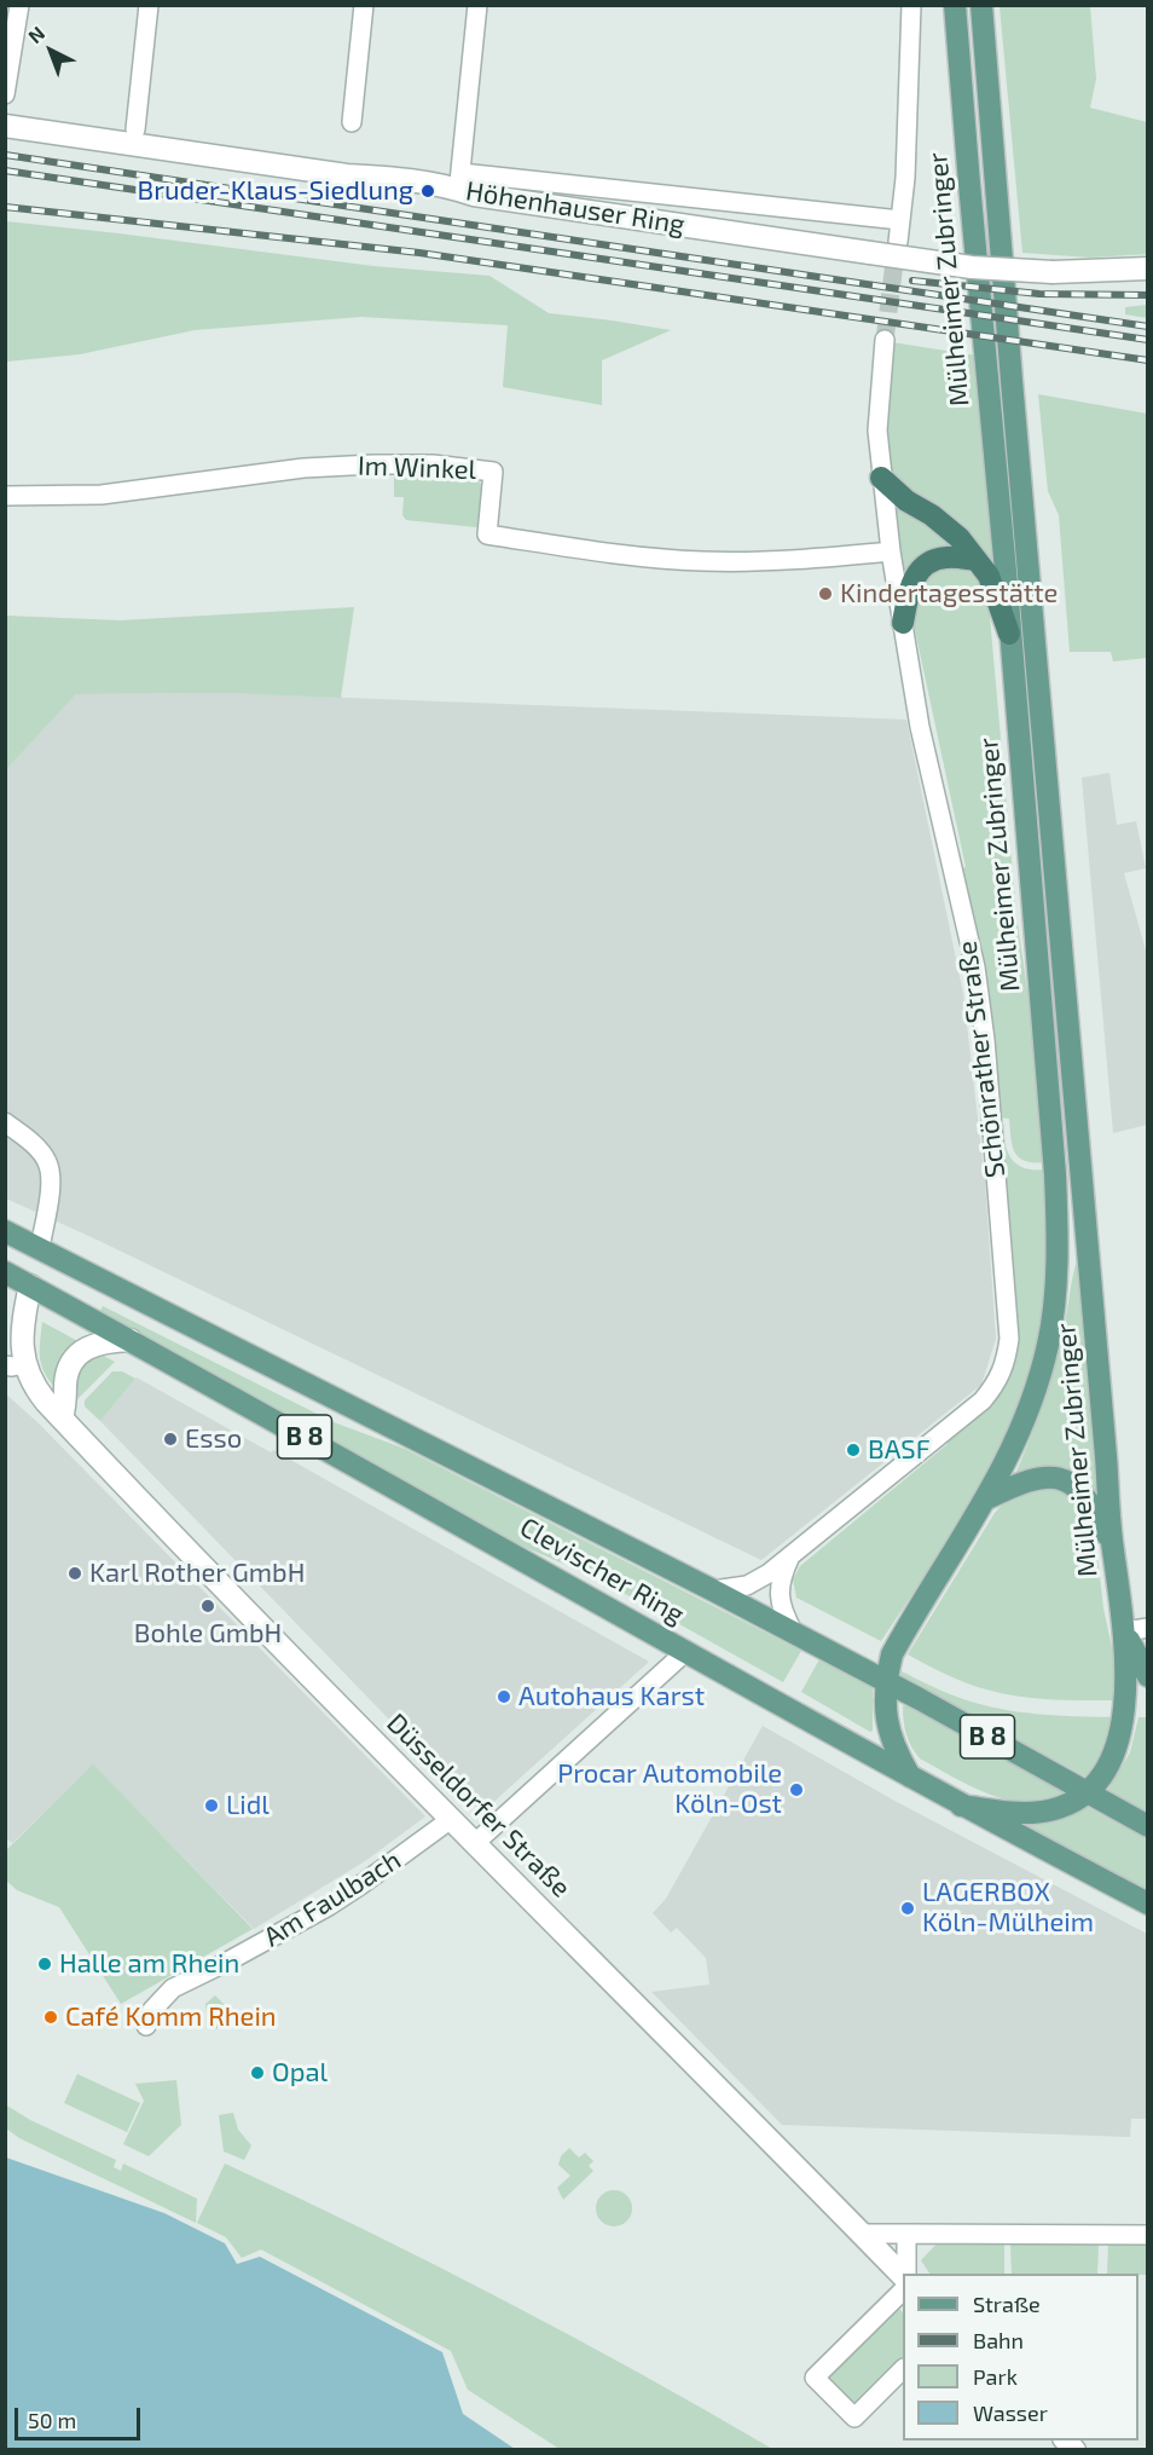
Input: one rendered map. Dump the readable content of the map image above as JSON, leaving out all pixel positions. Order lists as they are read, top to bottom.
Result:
{
  "streets": {
    "main road": ["Mülheimer Zubringer", "B 8", "Clevischer Ring"],
    "street": [
      "Höhenhauser Ring",
      "Im Winkel",
      "Schönrather Straße",
      "Düsseldorfer Straße",
      "Am Faulbach"
    ]
  },
  "crossings": [
    ["Mülheimer Zubringer", "Clevischer Ring"],
    ["Im Winkel", "Schönrather Straße"],
    ["Schönrather Straße", "Clevischer Ring"],
    ["B 8", "Clevischer Ring"],
    ["Düsseldorfer Straße", "Am Faulbach"]
  ],
  "places": [
    "Bruder-Klaus-Siedlung",
    "Kindertagesstätte",
    "Esso",
    "BASF",
    "Karl Rother GmbH",
    "Bohle GmbH",
    "Autohaus Karst",
    "Procar Automobile Köln-Ost",
    "Lidl",
    "LAGERBOX Köln-Mülheim",
    "Halle am Rhein",
    "Café Komm Rhein",
    "Opal"
  ],
  "legend": [
    "Straße",
    "Bahn",
    "Park",
    "Wasser"
  ],
  "scale_bar": "50 m",
  "north": "top left"
}
